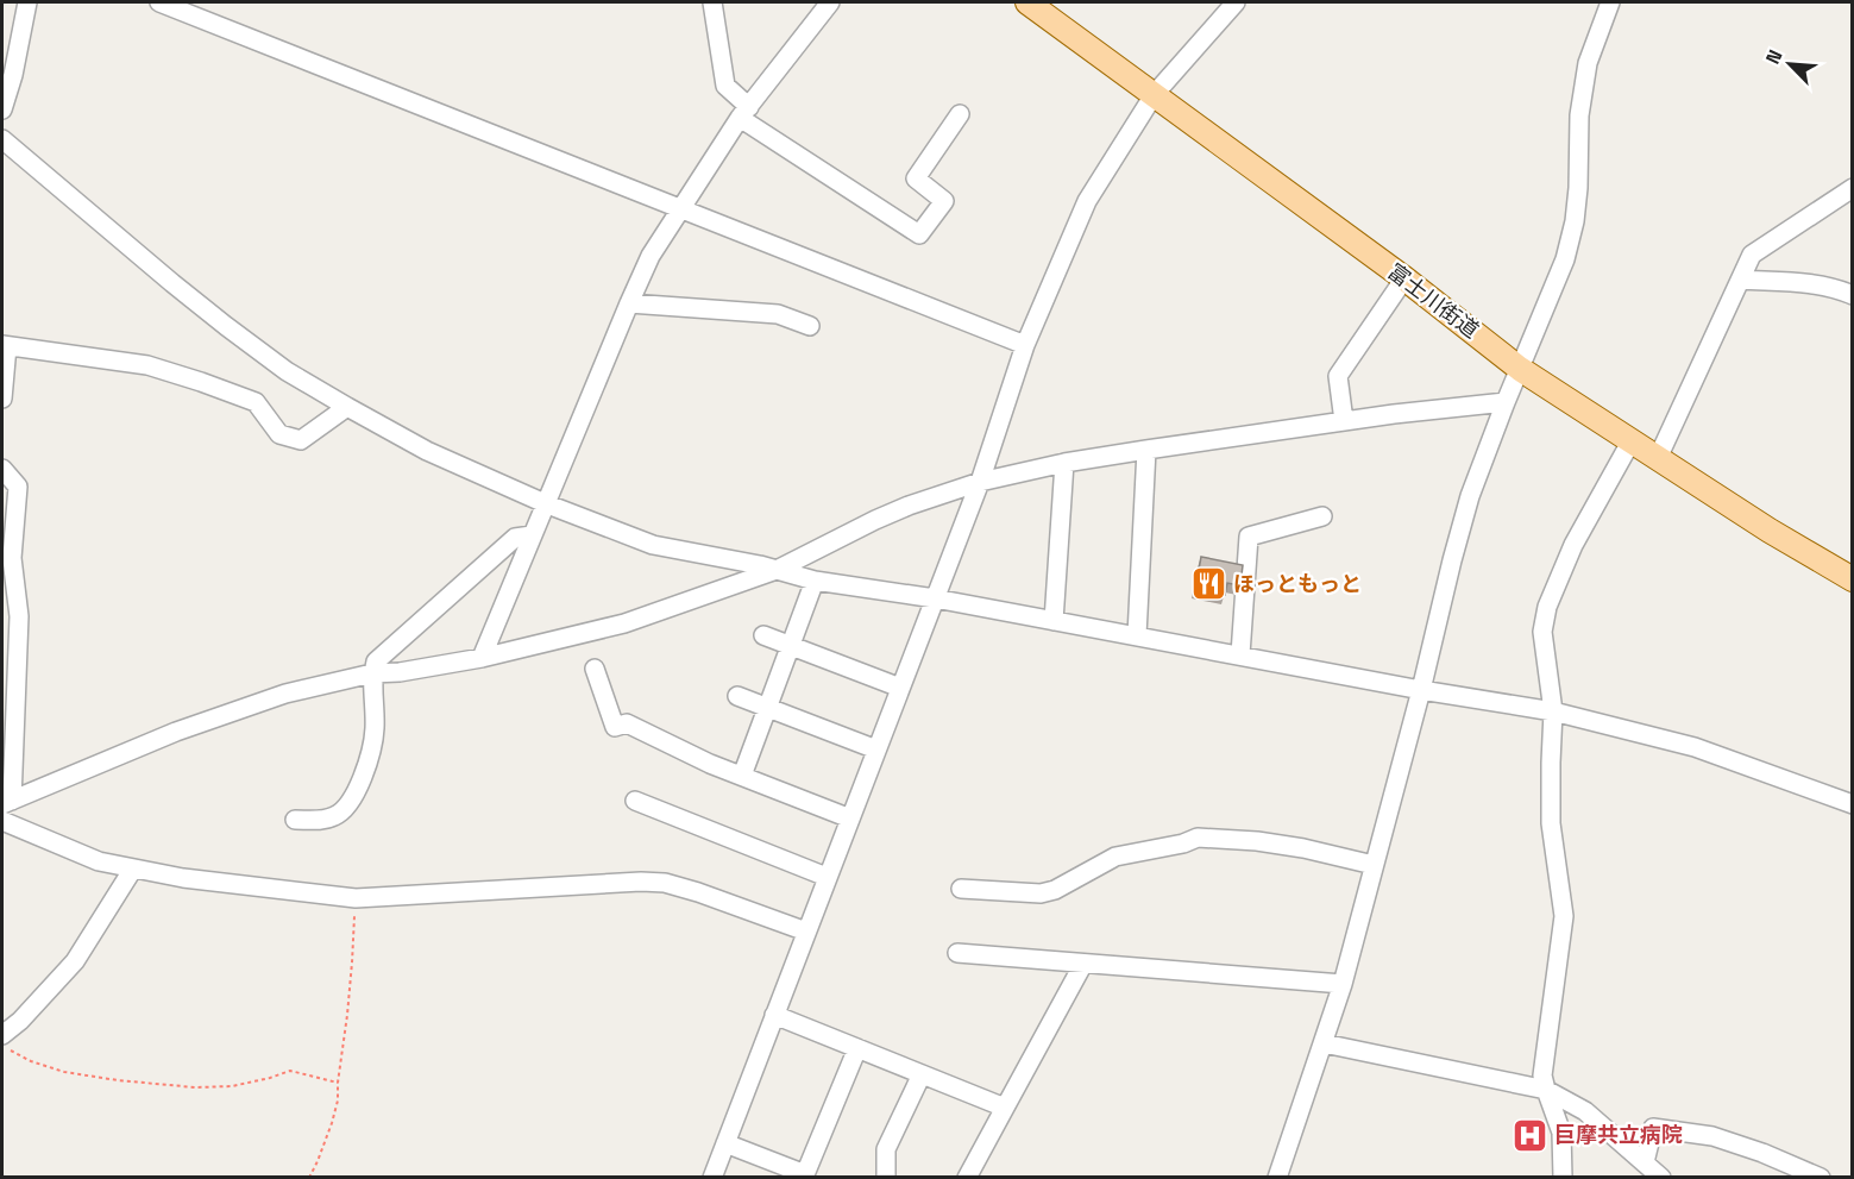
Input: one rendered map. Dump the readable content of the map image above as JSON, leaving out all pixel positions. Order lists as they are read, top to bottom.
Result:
{
  "streets": {
    "main road": ["富士川街道"]
  },
  "places": {
    "restaurant": ["ほっともっと"],
    "hospital": ["巨摩共立病院"]
  },
  "north": "top left"
}
